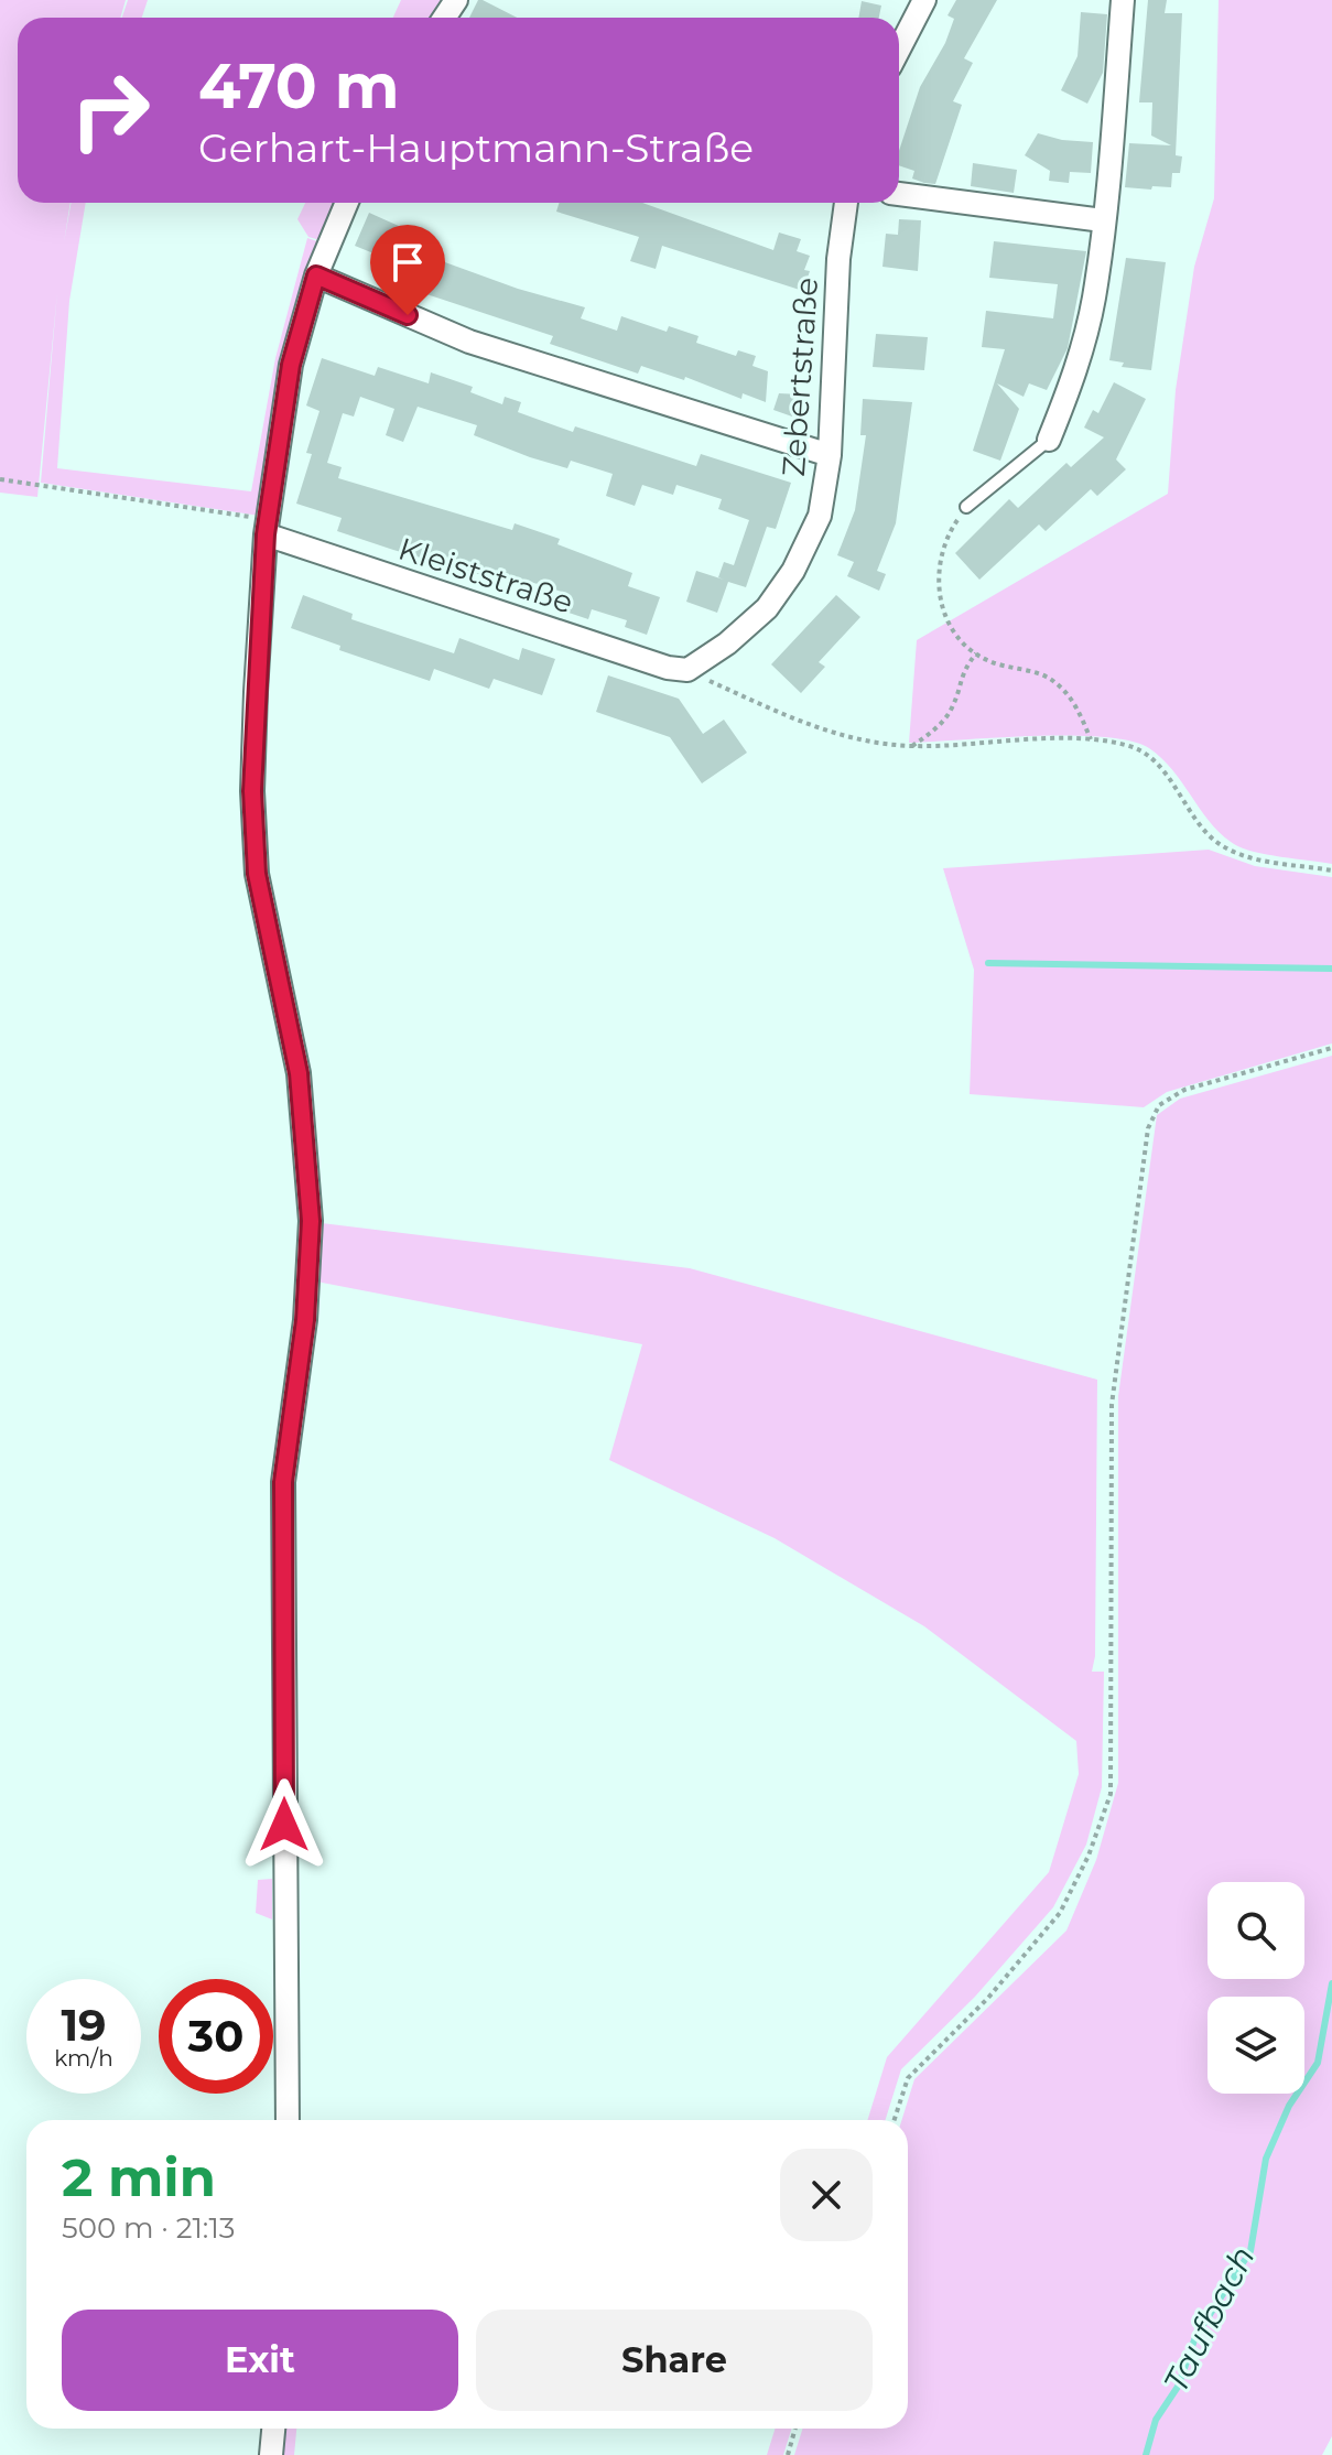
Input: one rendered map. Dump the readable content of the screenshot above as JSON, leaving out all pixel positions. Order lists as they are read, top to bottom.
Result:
{
  "streets": {
    "street": ["Zebertstraße", "Kleiststraße"]
  },
  "crossings": [
    ["Zebertstraße", "Kleiststraße"]
  ],
  "water": ["Taufbach"],
  "page": {
    "turn": ["470 m", "Gerhart-Hauptmann-Straße"],
    "speed": "19 km/h",
    "limit": "30",
    "heading": ["2 min", "500 m · 21:13"],
    "buttons": ["Exit", "Share"]
  }
}
